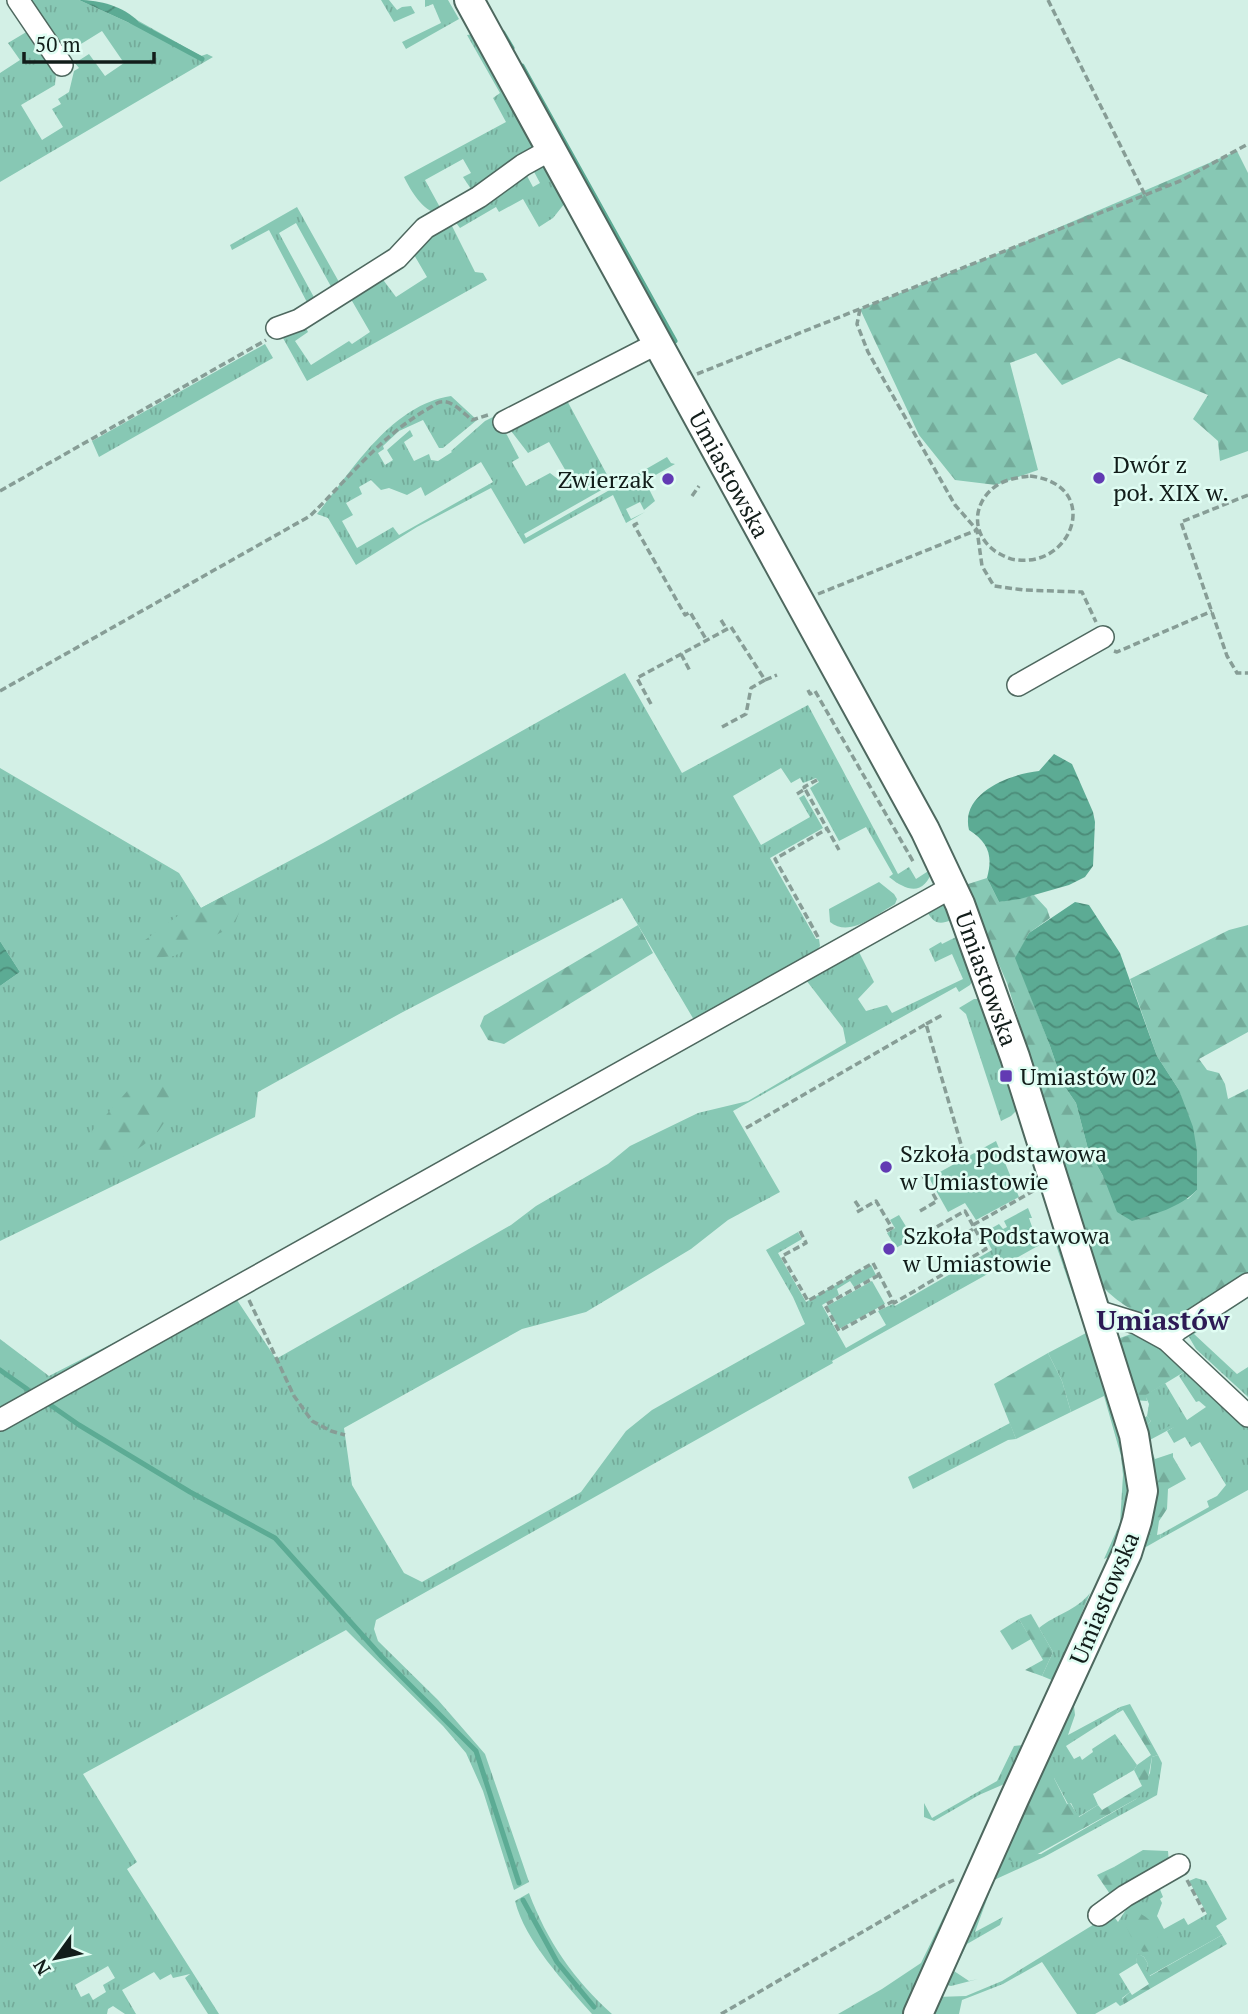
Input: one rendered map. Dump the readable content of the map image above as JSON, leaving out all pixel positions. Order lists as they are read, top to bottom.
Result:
{
  "streets": {
    "main road": ["Umiastowska"]
  },
  "districts": ["Umiastów"],
  "places": {
    "other": [
      "Dwór z poł. XIX w.",
      "Zwierzak",
      "Szkoła podstawowa w Umiastowie",
      "Szkoła Podstawowa w Umiastowie"
    ],
    "transit": ["Umiastów 02"]
  },
  "scale_bar": "50 m",
  "north": "bottom left"
}
